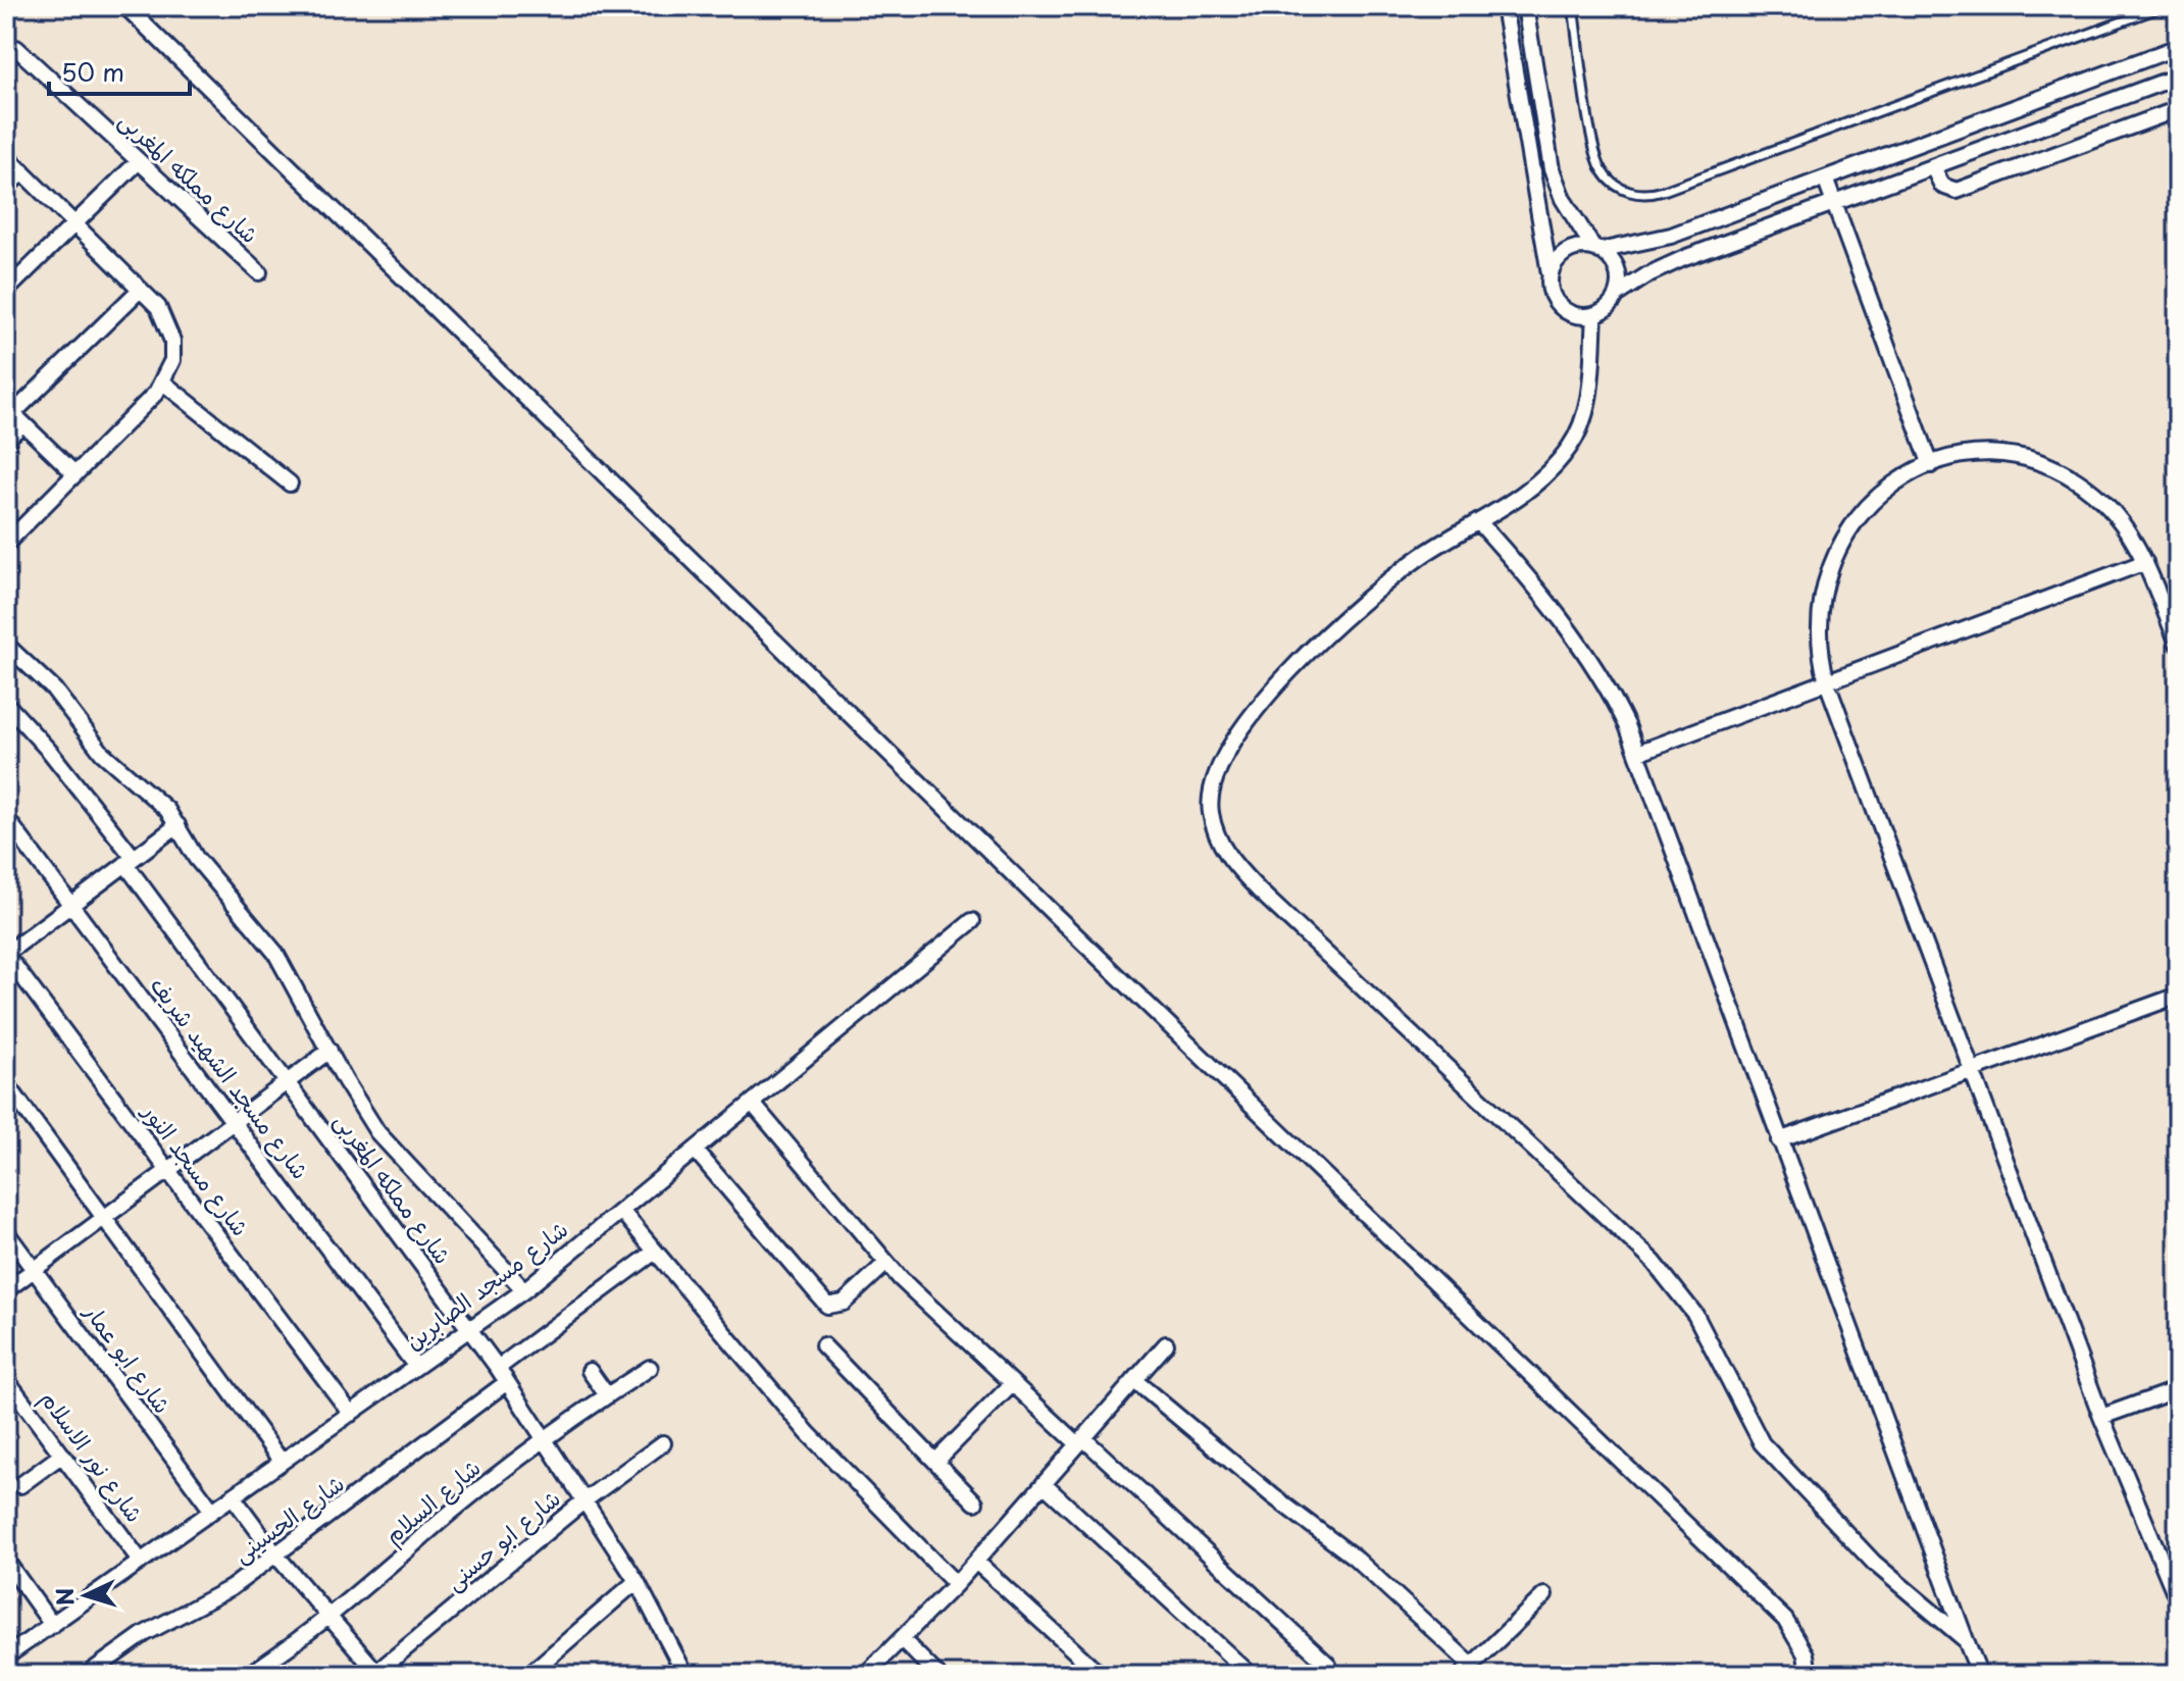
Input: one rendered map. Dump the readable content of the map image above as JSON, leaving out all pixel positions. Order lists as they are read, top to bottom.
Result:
{
  "streets": {
    "street": [
      "شارع مملكه المغربى",
      "شارع مسجد الشهيد شريف",
      "شارع مسجد النور",
      "شارع مسجد الصابرين",
      "شارع ابو عمار",
      "شارع نور الاسلام",
      "شارع السلام",
      "شارع الحسينى",
      "شارع ابو حسنى"
    ]
  },
  "crossings": [
    ["شارع مملكه المغربى", "شارع مسجد الصابرين"],
    ["شارع مملكه المغربى", "شارع السلام"],
    ["شارع مملكه المغربى", "شارع الحسينى"],
    ["شارع مملكه المغربى", "شارع ابو حسنى"],
    ["شارع مسجد الشهيد شريف", "شارع مسجد الصابرين"],
    ["شارع مسجد النور", "شارع مسجد الصابرين"],
    ["شارع مسجد الصابرين", "شارع ابو عمار"],
    ["شارع مسجد الصابرين", "شارع نور الاسلام"]
  ],
  "scale_bar": "50 m",
  "north": "left"
}
